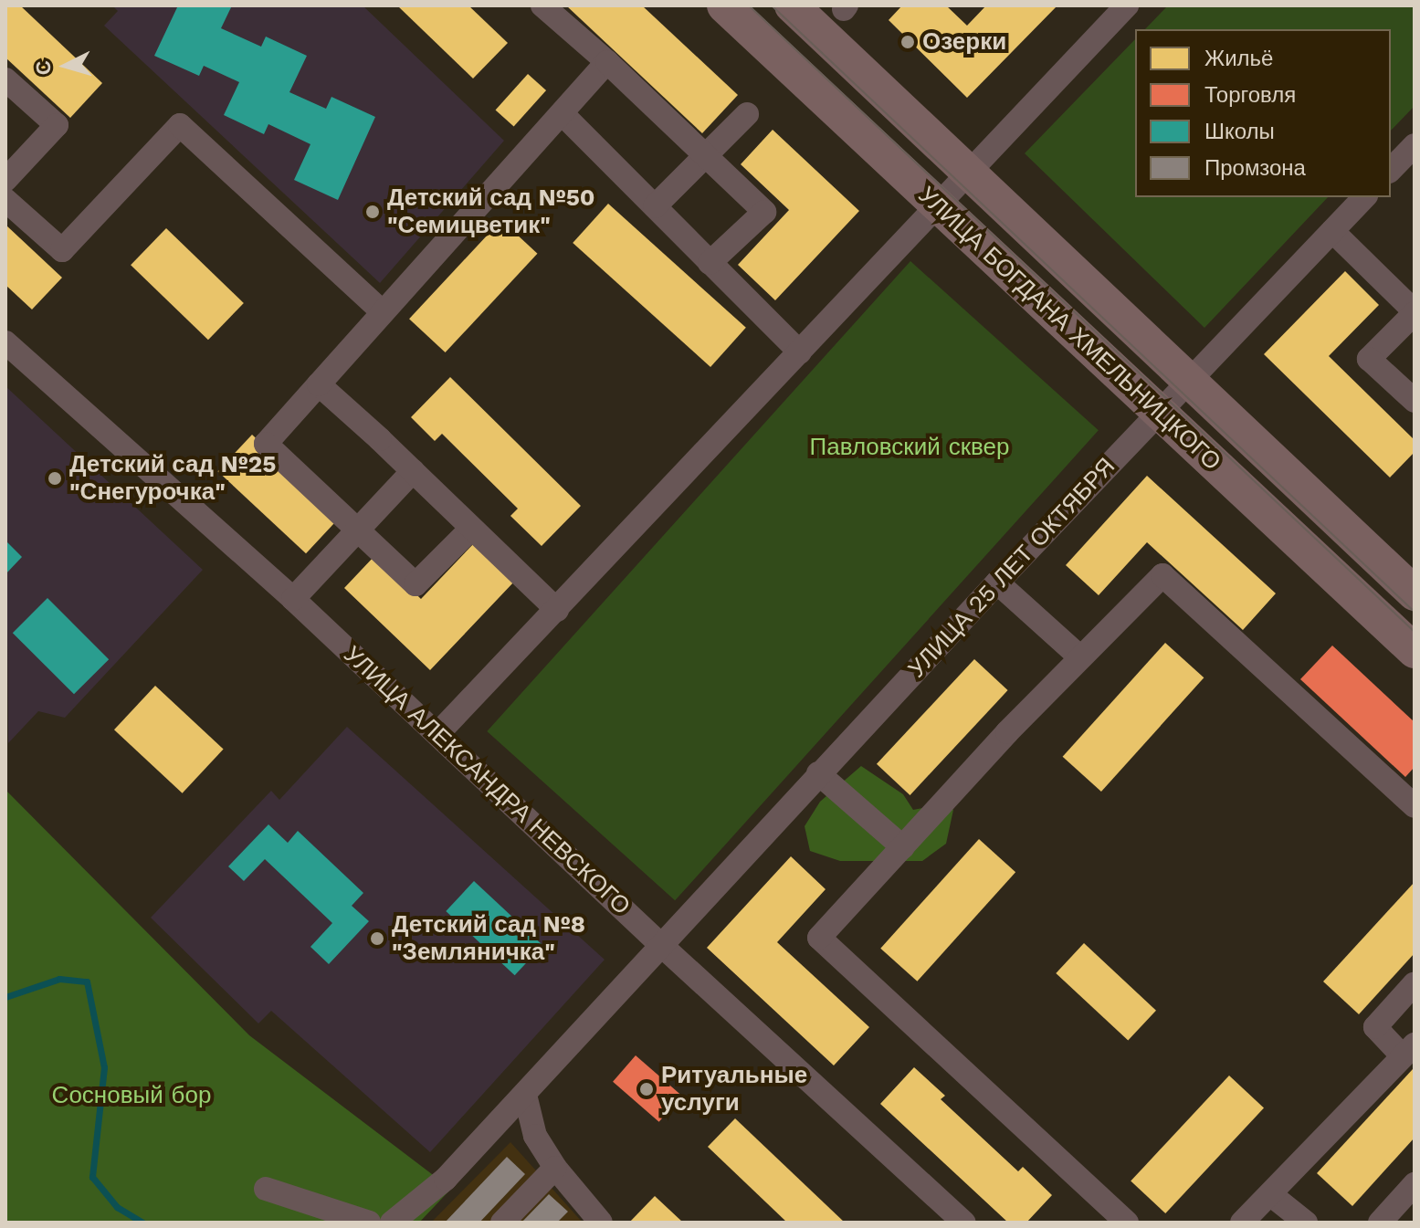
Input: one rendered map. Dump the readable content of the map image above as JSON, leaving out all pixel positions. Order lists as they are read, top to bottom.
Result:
{
  "streets": {
    "highway": ["УЛИЦА БОГДАНА ХМЕЛЬНИЦКОГО"],
    "street": ["УЛИЦА 25 ЛЕТ ОКТЯБРЯ", "УЛИЦА АЛЕКСАНДРА НЕВСКОГО"]
  },
  "crossings": [
    ["УЛИЦА БОГДАНА ХМЕЛЬНИЦКОГО", "УЛИЦА 25 ЛЕТ ОКТЯБРЯ"],
    ["УЛИЦА 25 ЛЕТ ОКТЯБРЯ", "УЛИЦА АЛЕКСАНДРА НЕВСКОГО"]
  ],
  "parks": ["Павловский сквер", "Сосновый бор"],
  "places": [
    "Озерки",
    "Детский сад №50 \"Семицветик\"",
    "Детский сад №25 \"Снегурочка\"",
    "Детский сад №8 \"Земляничка\"",
    "Ритуальные услуги"
  ],
  "legend": [
    "Жильё",
    "Торговля",
    "Школы",
    "Промзона"
  ],
  "north": "left"
}
